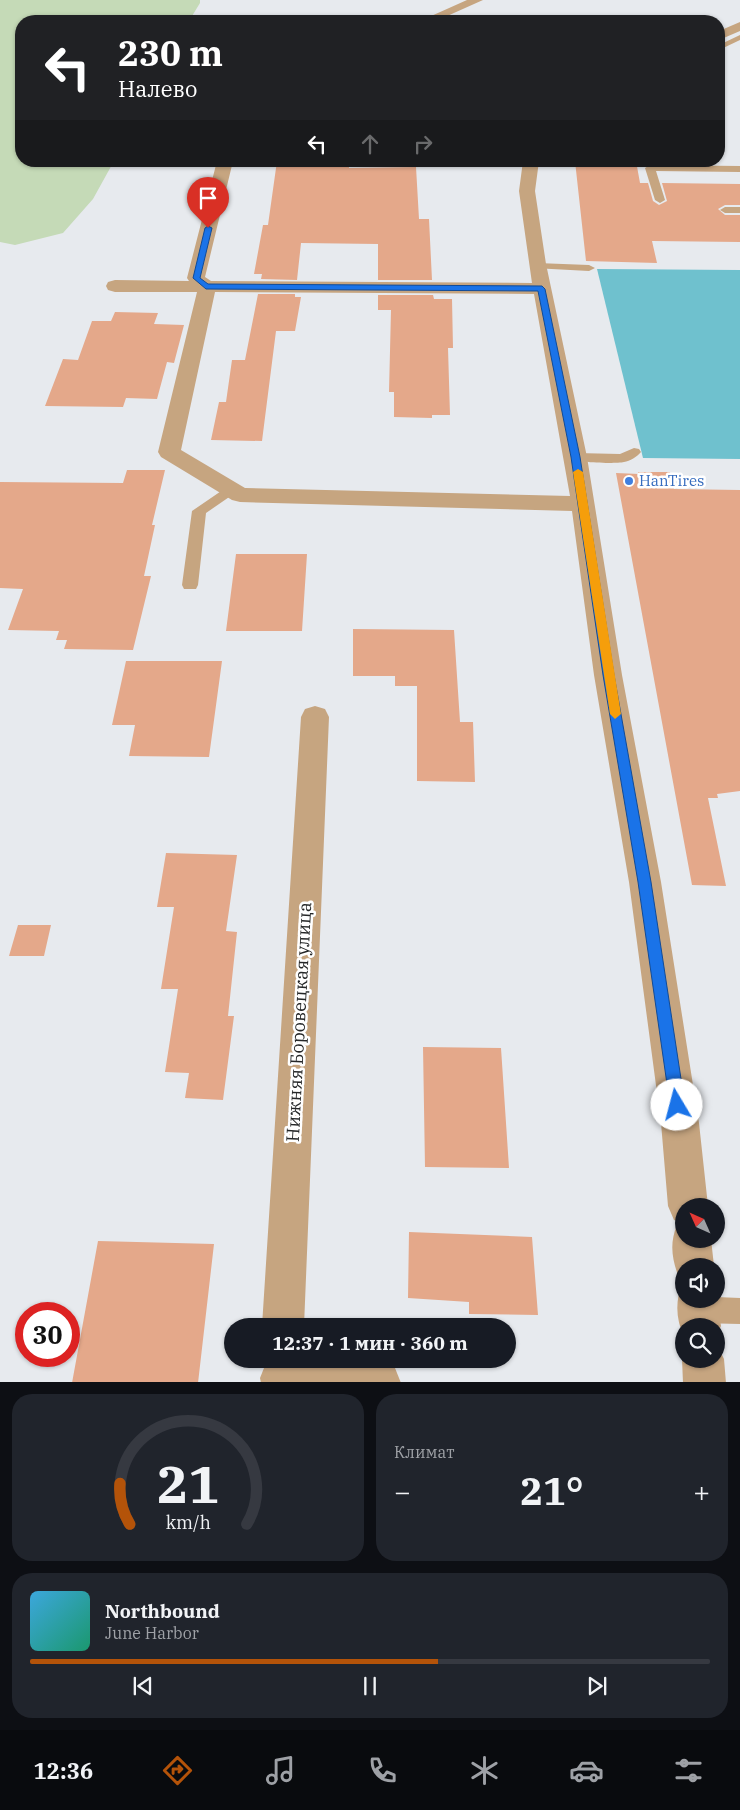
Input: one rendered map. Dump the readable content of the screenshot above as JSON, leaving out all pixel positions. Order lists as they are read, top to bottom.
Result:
{
  "streets": {
    "street": ["Нижняя Боровецкая улица"]
  },
  "places": ["HanTires"],
  "north": "top left",
  "page": {
    "turn": ["230 m", "Налево"],
    "limit": "30",
    "trip": "12:37 · 1 мин · 360 m",
    "tile": "Климат",
    "heat": ["−", "21°", "+"],
    "song": ["Northbound", "June Harbor"],
    "tabs": "12:36",
    "gauge": ["21", "km/h"]
  }
}
